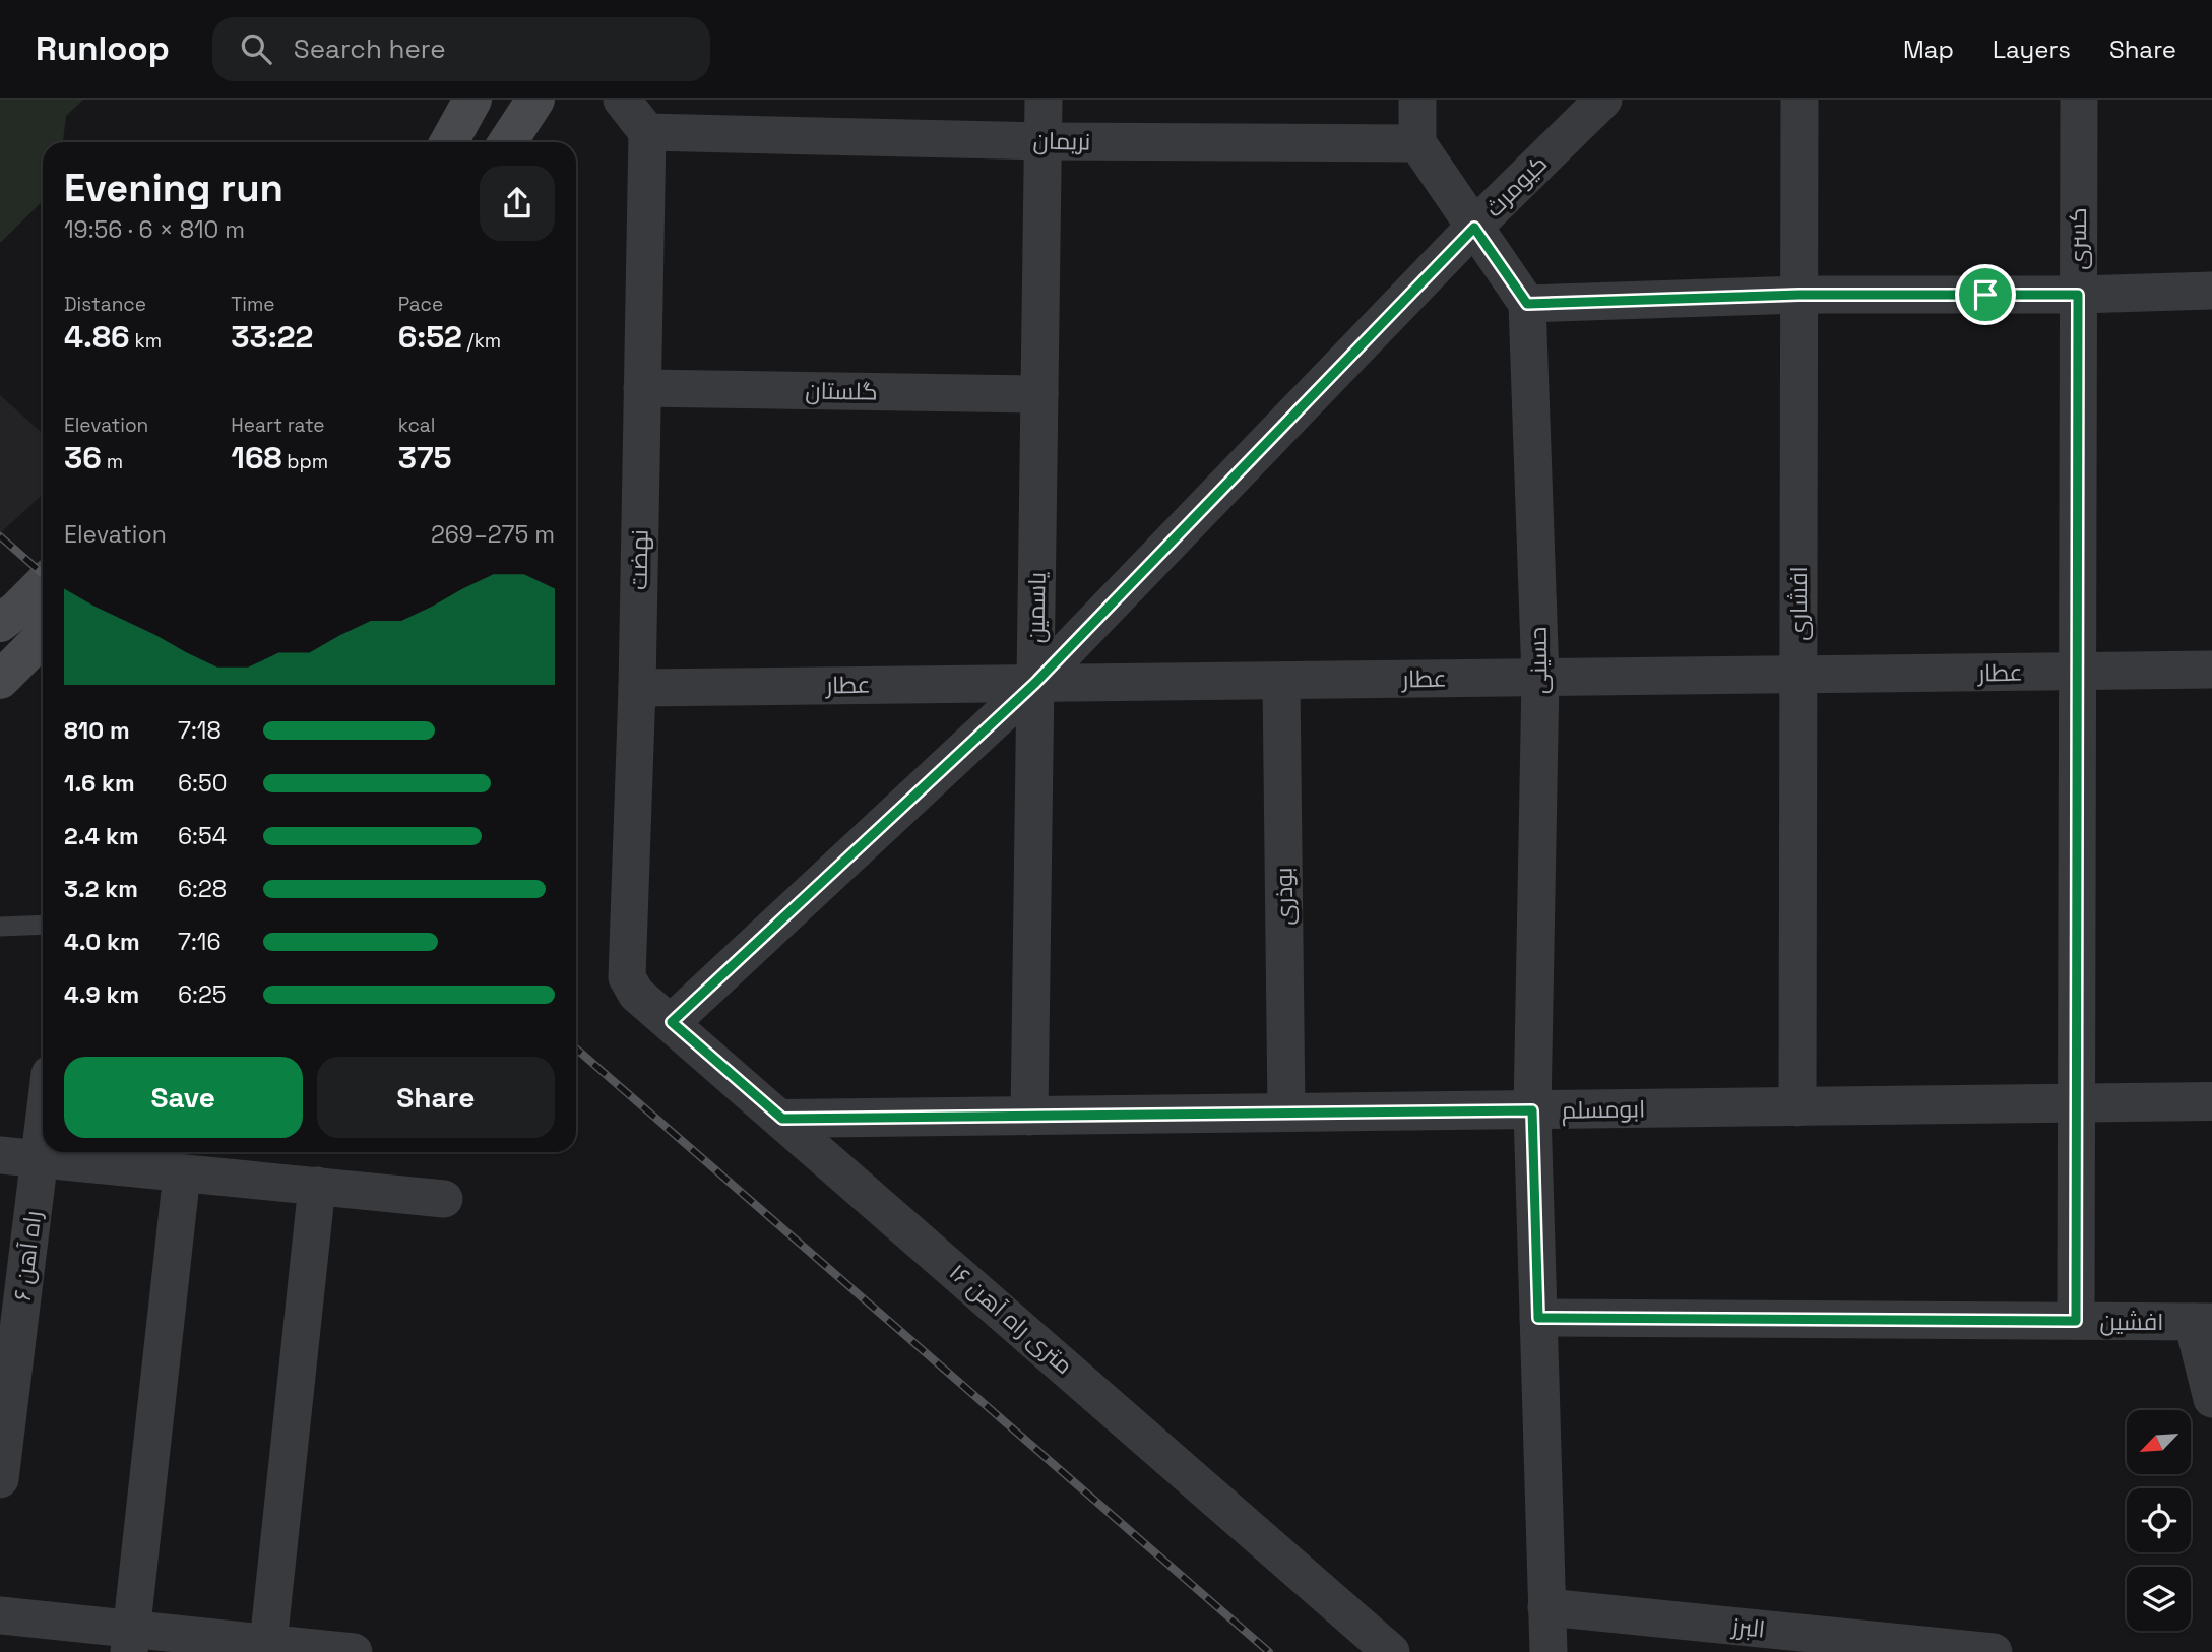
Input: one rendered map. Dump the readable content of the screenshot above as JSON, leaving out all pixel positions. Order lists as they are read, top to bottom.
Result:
{
  "streets": {
    "street": [
      "نریمان",
      "کیومرث",
      "کسری",
      "گلستان",
      "نهضت",
      "افشاری",
      "یاسمین",
      "حسینی",
      "عطار",
      "بوذری",
      "ابومسلم",
      "راه آهن ۶",
      "۱۶ متری راه آهن",
      "افشین",
      "البرز"
    ]
  },
  "crossings": [
    ["نریمان", "نهضت"],
    ["نریمان", "یاسمین"],
    ["کیومرث", "یاسمین"],
    ["کیومرث", "عطار"],
    ["کیومرث", "۱۶ متری راه آهن"],
    ["کسری", "عطار"],
    ["کسری", "ابومسلم"],
    ["کسری", "افشین"],
    ["گلستان", "نهضت"],
    ["گلستان", "یاسمین"],
    ["نهضت", "عطار"],
    ["نهضت", "۱۶ متری راه آهن"],
    ["افشاری", "عطار"],
    ["افشاری", "ابومسلم"],
    ["یاسمین", "عطار"],
    ["یاسمین", "ابومسلم"],
    ["حسینی", "عطار"],
    ["حسینی", "ابومسلم"],
    ["حسینی", "افشین"],
    ["حسینی", "البرز"],
    ["عطار", "بوذری"],
    ["بوذری", "ابومسلم"],
    ["ابومسلم", "۱۶ متری راه آهن"]
  ],
  "north": "bottom left",
  "page": {
    "header": "Runloop",
    "search": "Search here",
    "nav": ["Map", "Layers", "Share"],
    "heading": ["Evening run", "19:56 · 6 × 810 m"],
    "stats": [
      ["Distance", "4.86 km"],
      ["Time", "33:22"],
      ["Pace", "6:52 /km"],
      ["Elevation", "36 m"],
      ["Heart rate", "168 bpm"],
      ["kcal", "375"]
    ],
    "chart": ["Elevation", "269–275 m"],
    "list": [
      {
        "name": "810 m",
        "note": "7:18"
      },
      {
        "name": "1.6 km",
        "note": "6:50"
      },
      {
        "name": "2.4 km",
        "note": "6:54"
      },
      {
        "name": "3.2 km",
        "note": "6:28"
      },
      {
        "name": "4.0 km",
        "note": "7:16"
      },
      {
        "name": "4.9 km",
        "note": "6:25"
      }
    ],
    "buttons": ["Save", "Share"]
  }
}
